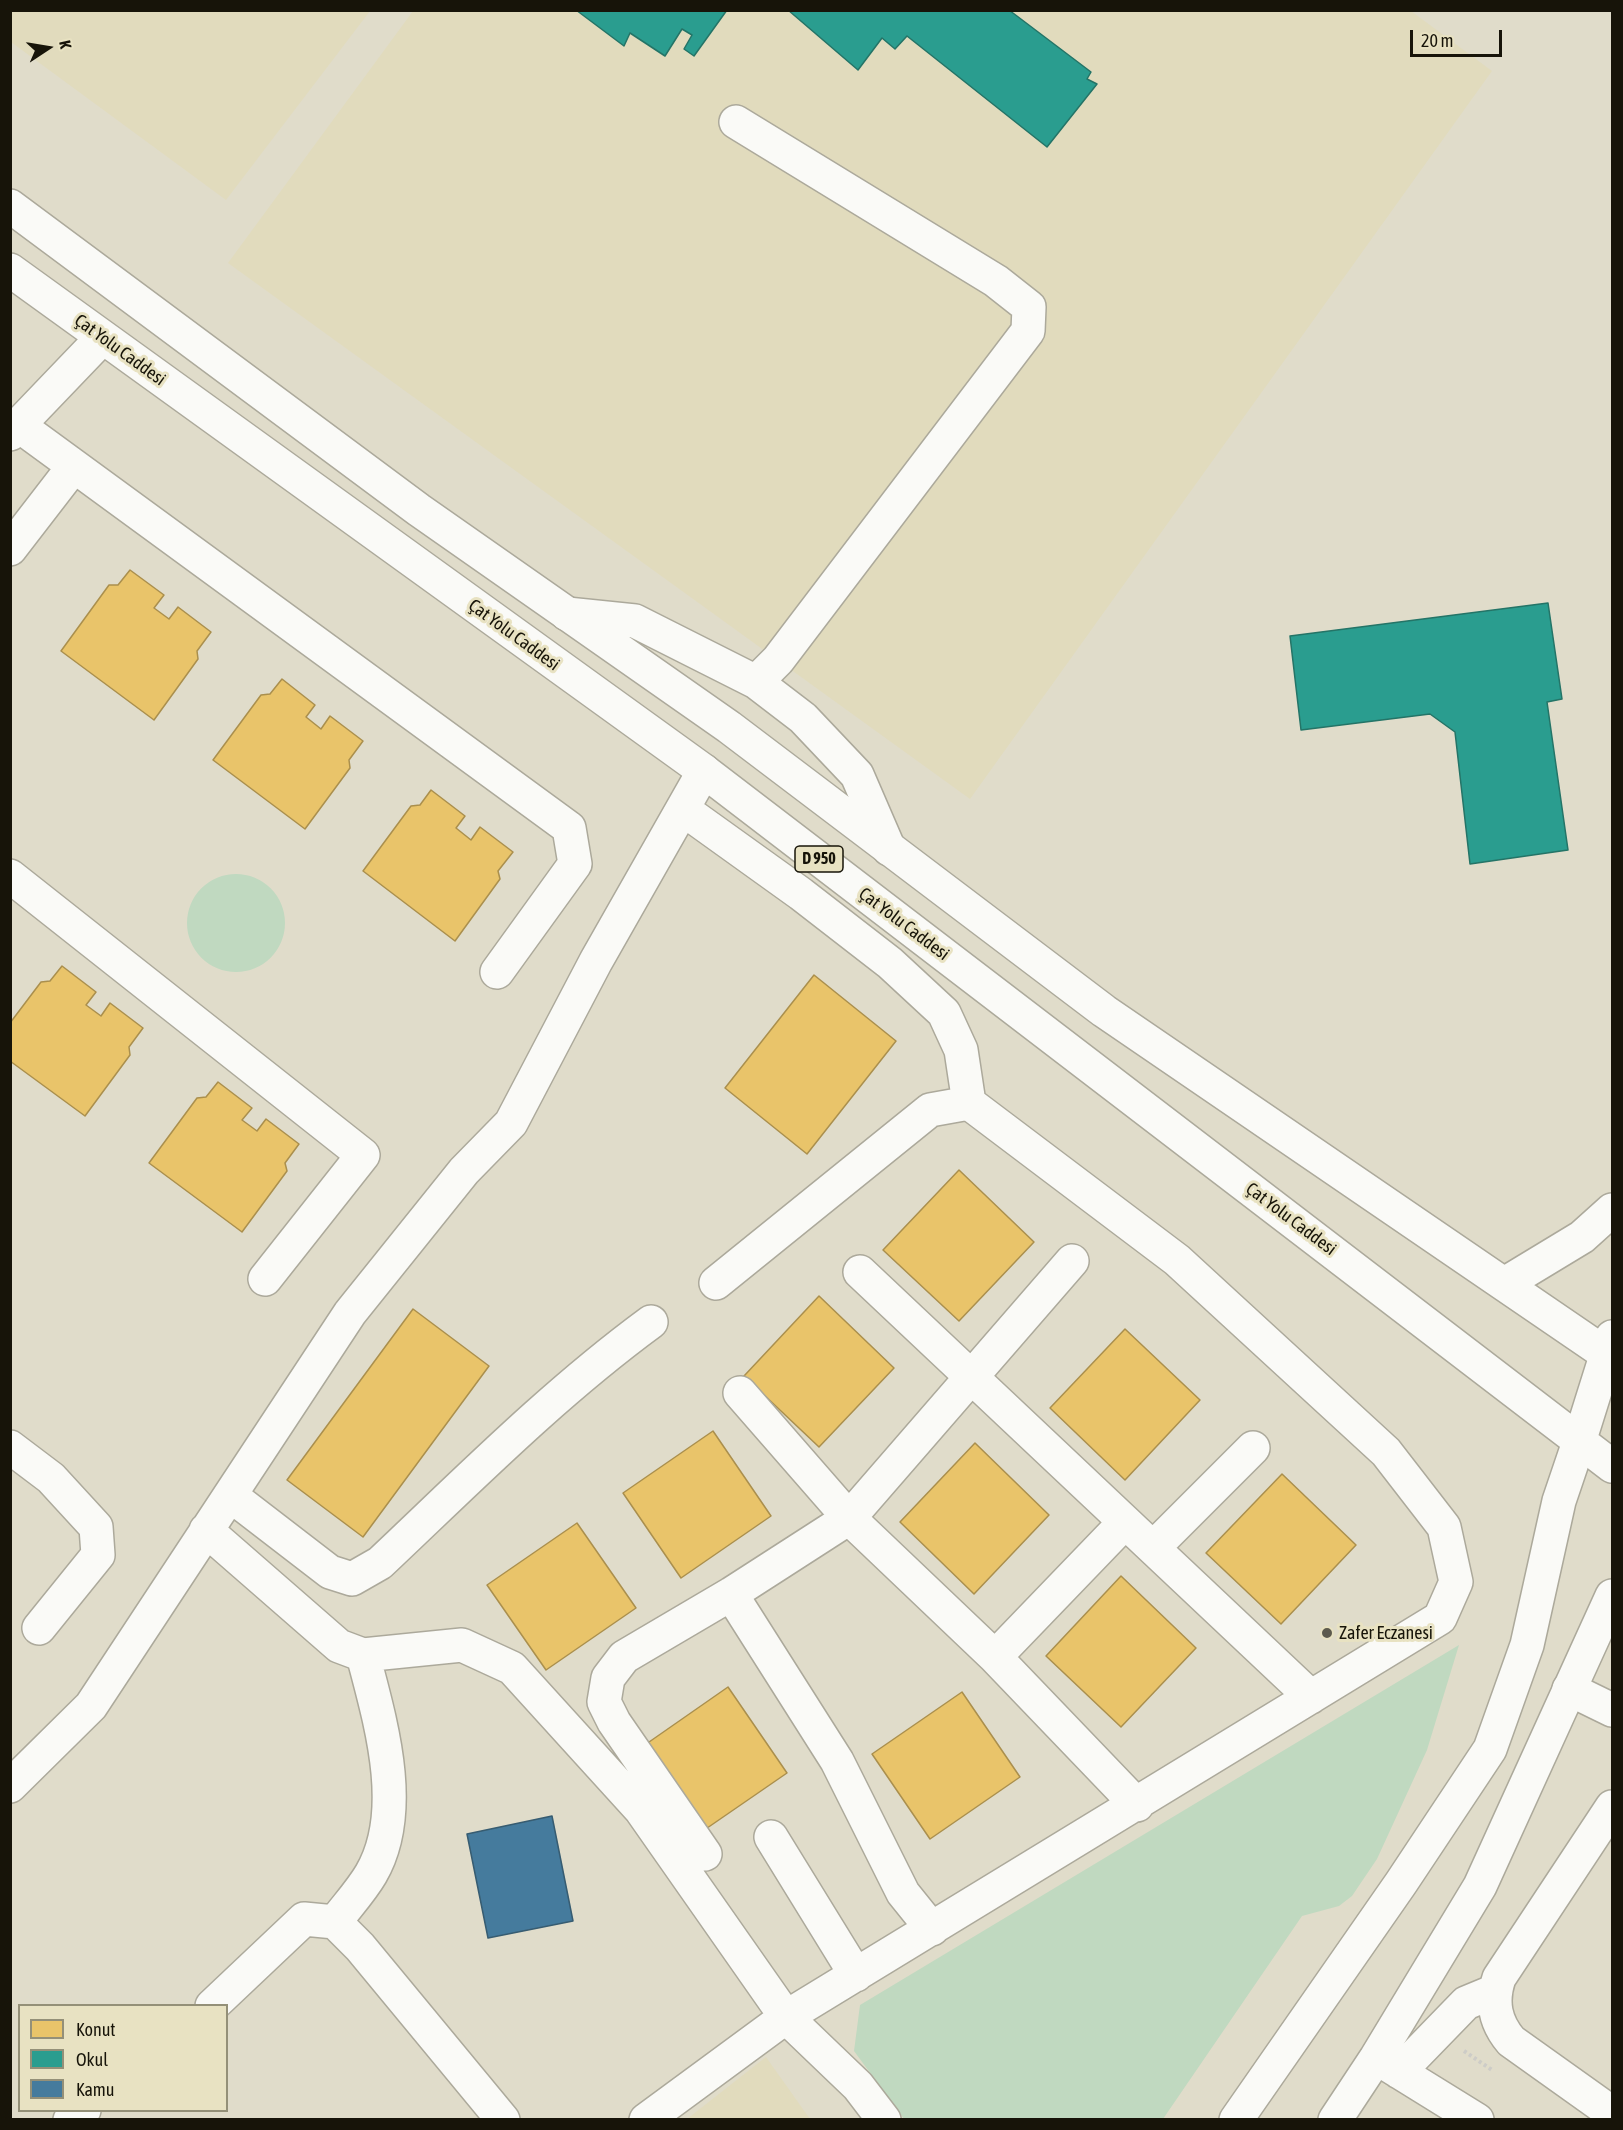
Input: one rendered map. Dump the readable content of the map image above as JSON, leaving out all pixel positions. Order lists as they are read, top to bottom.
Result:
{
  "streets": {
    "main road": ["Çat Yolu Caddesi", "D 950"]
  },
  "places": ["Zafer Eczanesi"],
  "legend": ["Konut", "Okul", "Kamu"],
  "scale_bar": "20 m",
  "north": "right"
}
